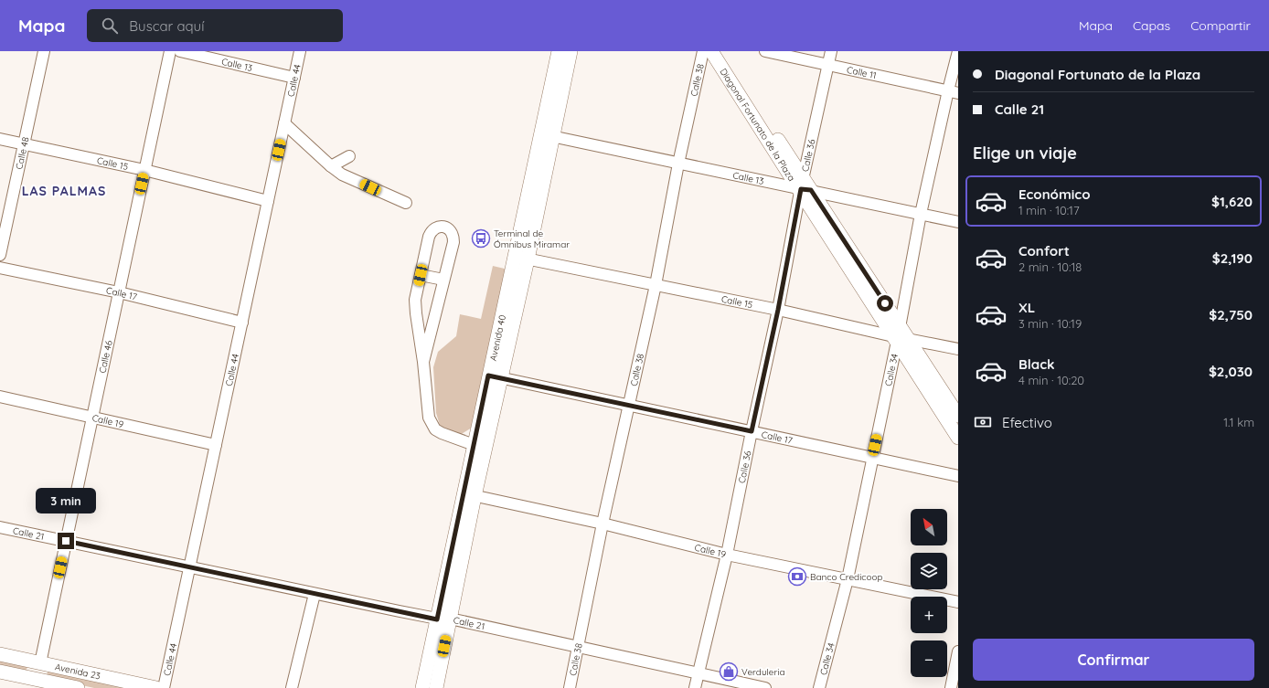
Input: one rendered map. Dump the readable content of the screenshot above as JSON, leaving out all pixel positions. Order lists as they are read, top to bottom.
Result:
{
  "streets": {
    "main road": ["Diagonal Fortunato de la Plaza", "Avenida 40", "Avenida 23"],
    "street": [
      "Calle 13",
      "Calle 11",
      "Calle 38",
      "Calle 44",
      "Calle 48",
      "Calle 36",
      "Calle 15",
      "Calle 17",
      "Calle 46",
      "Calle 34",
      "Calle 19",
      "Calle 21"
    ]
  },
  "crossings": [
    ["Calle 13", "Calle 38"],
    ["Calle 13", "Calle 44"],
    ["Calle 13", "Diagonal Fortunato de la Plaza"],
    ["Calle 13", "Calle 36"],
    ["Calle 13", "Avenida 40"],
    ["Calle 13", "Calle 34"],
    ["Calle 11", "Calle 36"],
    ["Calle 11", "Calle 34"],
    ["Calle 38", "Calle 15"],
    ["Calle 38", "Calle 17"],
    ["Calle 38", "Calle 19"],
    ["Calle 38", "Calle 21"],
    ["Calle 44", "Calle 15"],
    ["Calle 44", "Calle 17"],
    ["Calle 44", "Calle 19"],
    ["Calle 44", "Calle 21"],
    ["Diagonal Fortunato de la Plaza", "Calle 36"],
    ["Diagonal Fortunato de la Plaza", "Calle 15"],
    ["Diagonal Fortunato de la Plaza", "Calle 34"],
    ["Calle 48", "Calle 15"],
    ["Calle 36", "Calle 15"],
    ["Calle 36", "Calle 17"],
    ["Calle 36", "Calle 19"],
    ["Calle 36", "Calle 21"],
    ["Calle 15", "Avenida 40"],
    ["Calle 15", "Calle 46"],
    ["Calle 15", "Calle 34"],
    ["Calle 17", "Avenida 40"],
    ["Calle 17", "Calle 46"],
    ["Calle 17", "Calle 34"],
    ["Avenida 40", "Calle 19"],
    ["Avenida 40", "Calle 21"],
    ["Calle 46", "Calle 19"],
    ["Calle 46", "Calle 21"],
    ["Calle 46", "Avenida 23"],
    ["Calle 34", "Calle 19"]
  ],
  "districts": ["LAS PALMAS"],
  "places": {
    "bus stop": ["Terminal de Ómnibus Miramar"],
    "bank": ["Banco Credicoop"],
    "shop": ["Verduleria"]
  },
  "north": "top left",
  "page": {
    "header": "Mapa",
    "search": "Buscar aquí",
    "nav": ["Mapa", "Capas", "Compartir"],
    "banner": ["Diagonal Fortunato de la Plaza", "Calle 21"],
    "heading": "Elige un viaje",
    "list": [
      {
        "name": "Económico",
        "note": "1 min · 10:17",
        "value": "$1,620"
      },
      {
        "name": "Confort",
        "note": "2 min · 10:18",
        "value": "$2,190"
      },
      {
        "name": "XL",
        "note": "3 min · 10:19",
        "value": "$2,750"
      },
      {
        "name": "Black",
        "note": "4 min · 10:20",
        "value": "$2,030"
      }
    ],
    "pay": ["Efectivo", "1.1 km"],
    "bubble": "3 min",
    "map_buttons": ["+", "−"],
    "buttons": "Confirmar"
  }
}
